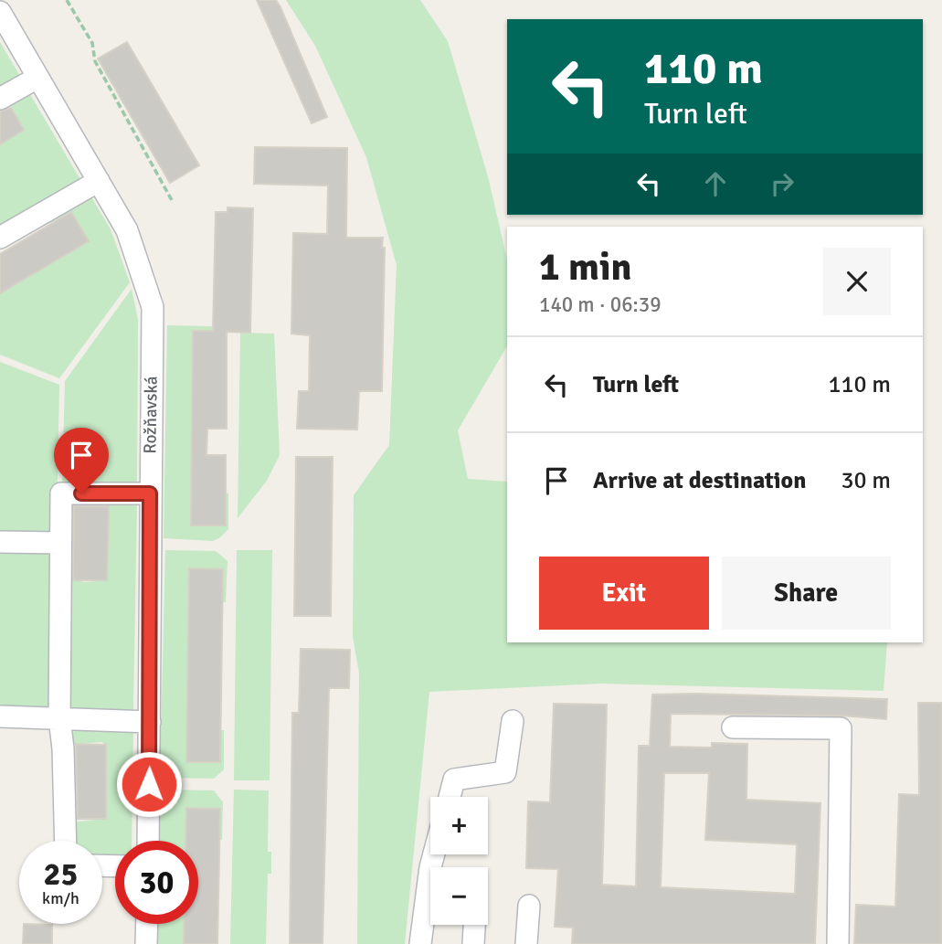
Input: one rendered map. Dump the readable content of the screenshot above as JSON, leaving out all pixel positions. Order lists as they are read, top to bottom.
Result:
{
  "streets": {
    "street": ["Rožňavská"]
  },
  "page": {
    "turn": ["110 m", "Turn left"],
    "heading": ["1 min", "140 m · 06:39"],
    "list": [
      {
        "name": "Turn left",
        "value": "110 m"
      },
      {
        "name": "Arrive at destination",
        "value": "30 m"
      }
    ],
    "buttons": ["Exit", "Share"],
    "map_buttons": ["+", "−"],
    "speed": "25 km/h",
    "limit": "30"
  }
}
